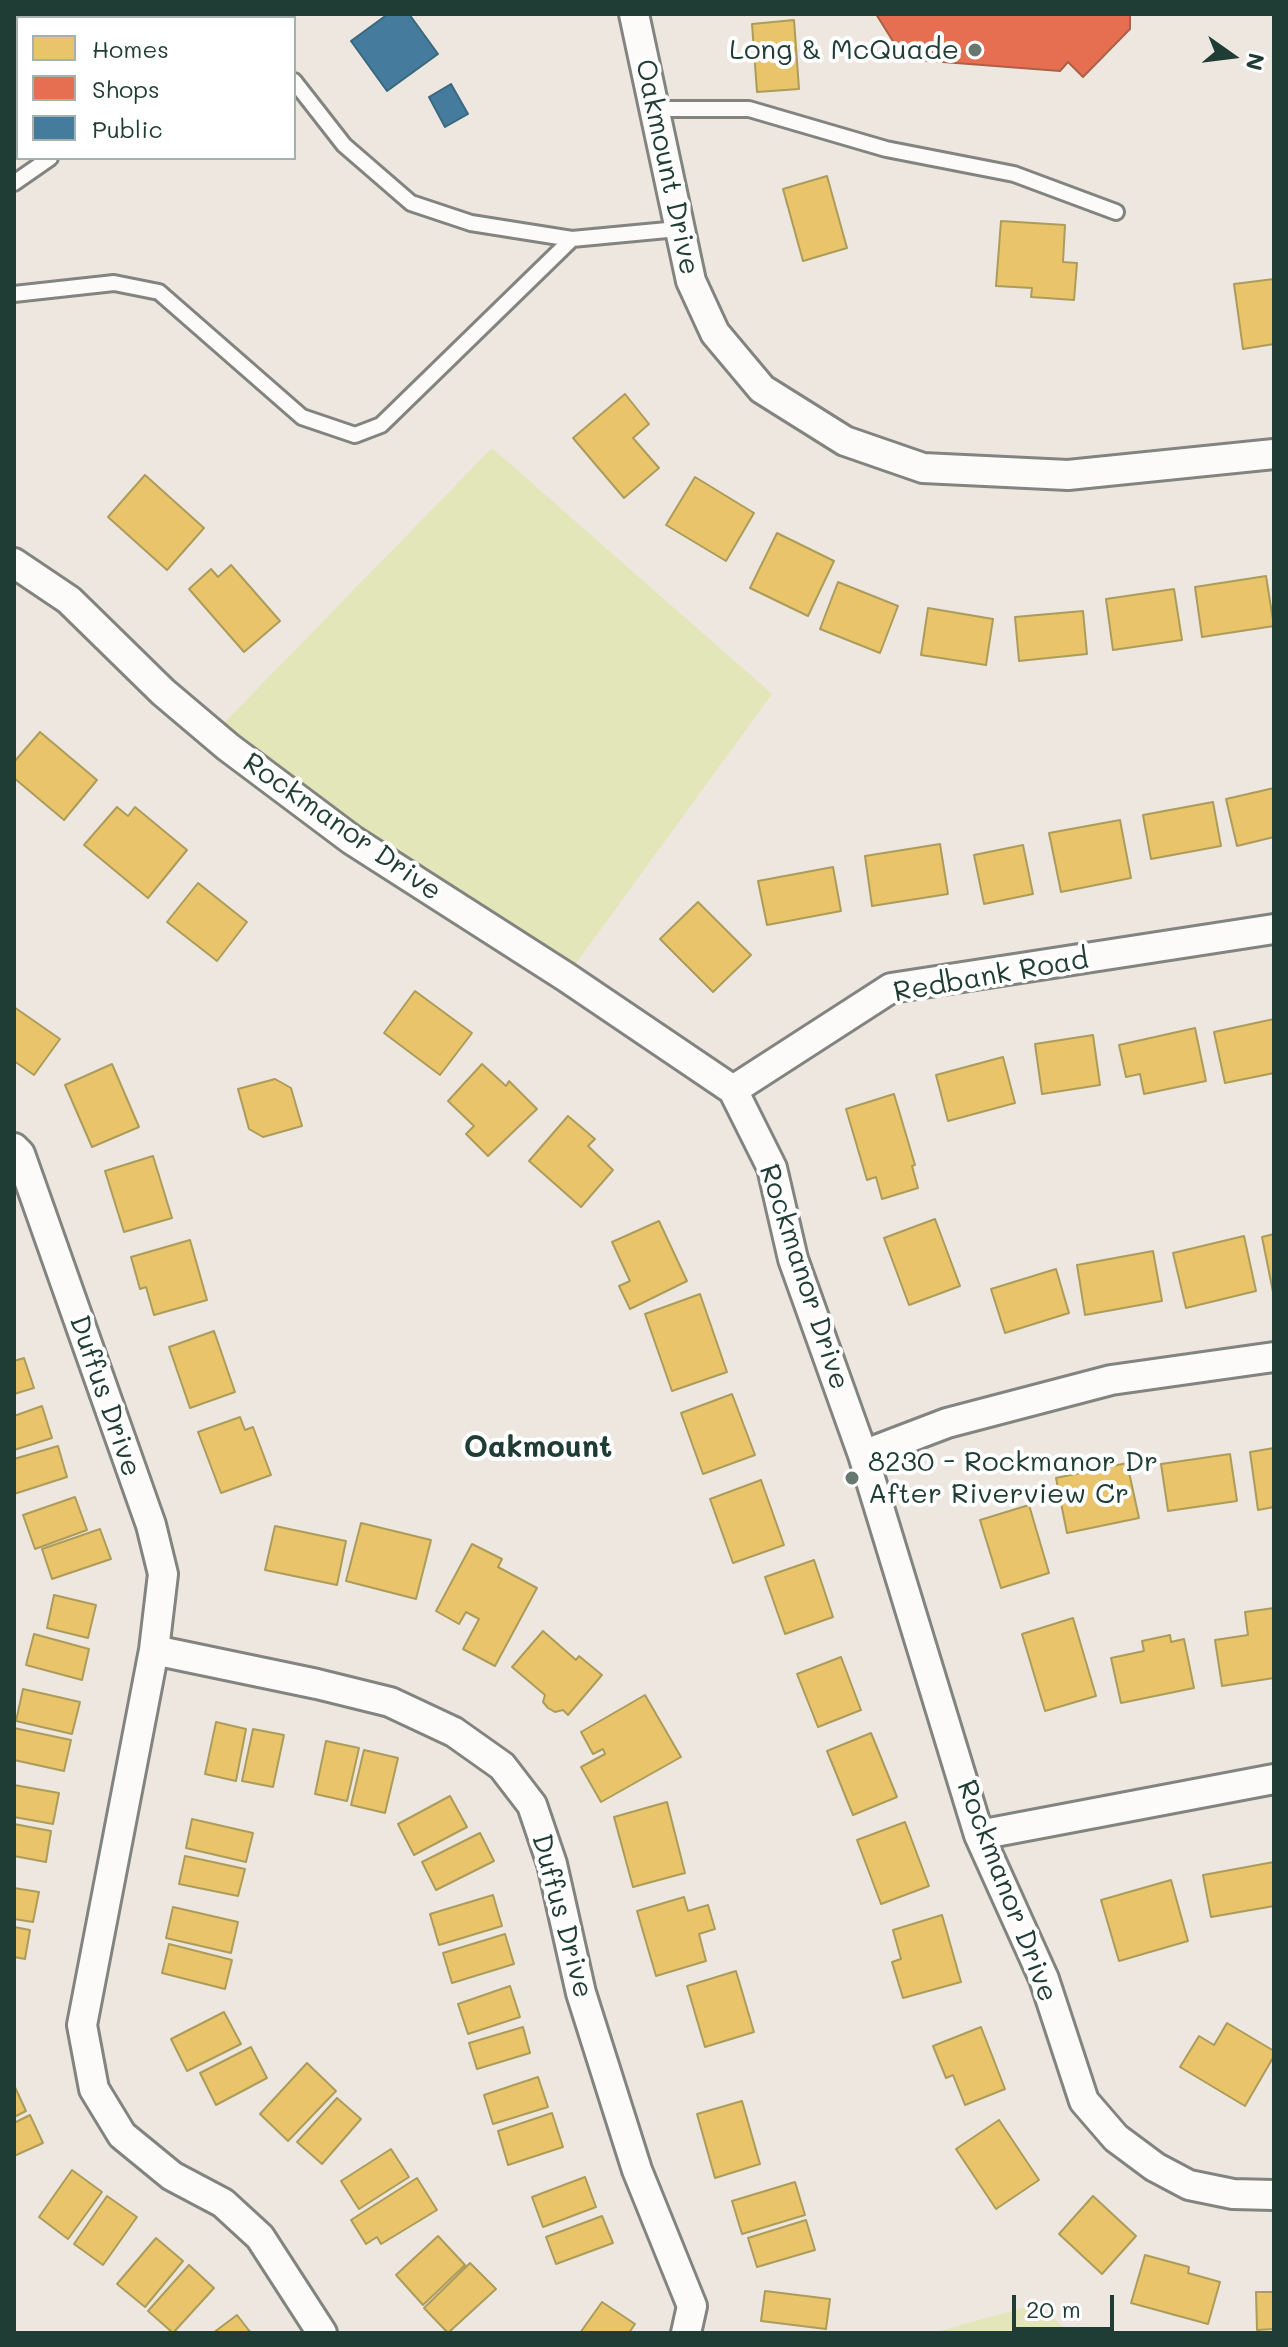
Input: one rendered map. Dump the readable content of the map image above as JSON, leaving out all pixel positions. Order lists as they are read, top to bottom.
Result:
{
  "streets": {
    "street": [
      "Oakmount Drive",
      "Rockmanor Drive",
      "Redbank Road",
      "Duffus Drive"
    ]
  },
  "crossings": [
    ["Rockmanor Drive", "Redbank Road"]
  ],
  "districts": ["Oakmount"],
  "places": ["Long & McQuade", "8230 - Rockmanor Dr After Riverview Cr"],
  "legend": ["Homes", "Shops", "Public"],
  "scale_bar": "20 m",
  "north": "right"
}
